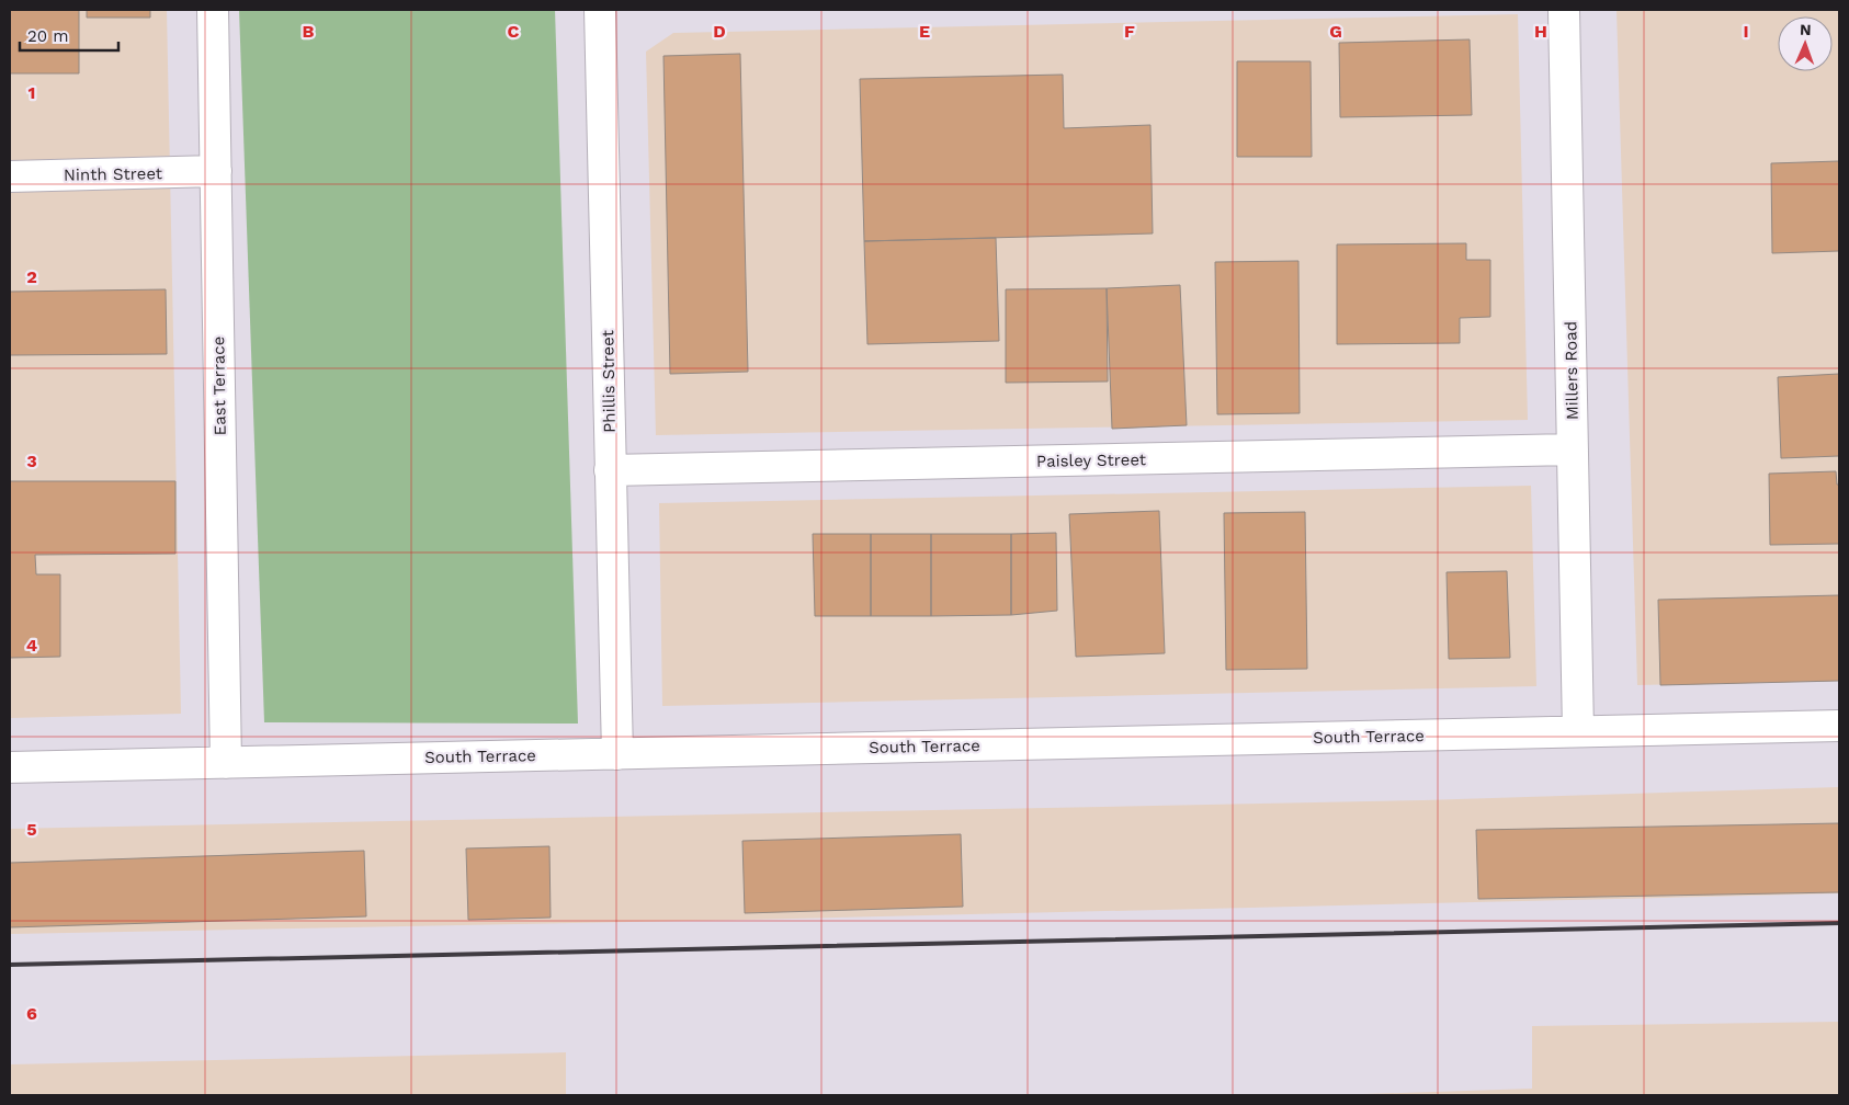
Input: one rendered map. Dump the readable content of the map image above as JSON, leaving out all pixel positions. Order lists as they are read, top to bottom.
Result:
{
  "streets": {
    "street": [
      "Ninth Street",
      "Millers Road",
      "Phillis Street",
      "East Terrace",
      "Paisley Street",
      "South Terrace"
    ]
  },
  "crossings": [
    ["Ninth Street", "East Terrace"],
    ["Millers Road", "Paisley Street"],
    ["Millers Road", "South Terrace"],
    ["Phillis Street", "Paisley Street"],
    ["Phillis Street", "South Terrace"],
    ["East Terrace", "South Terrace"]
  ],
  "scale_bar": "20 m",
  "north": "top",
  "grid": {
    "columns": [
      "B",
      "C",
      "D",
      "E",
      "F",
      "G",
      "H",
      "I"
    ],
    "rows": [
      "1",
      "2",
      "3",
      "4",
      "5",
      "6"
    ]
  }
}
